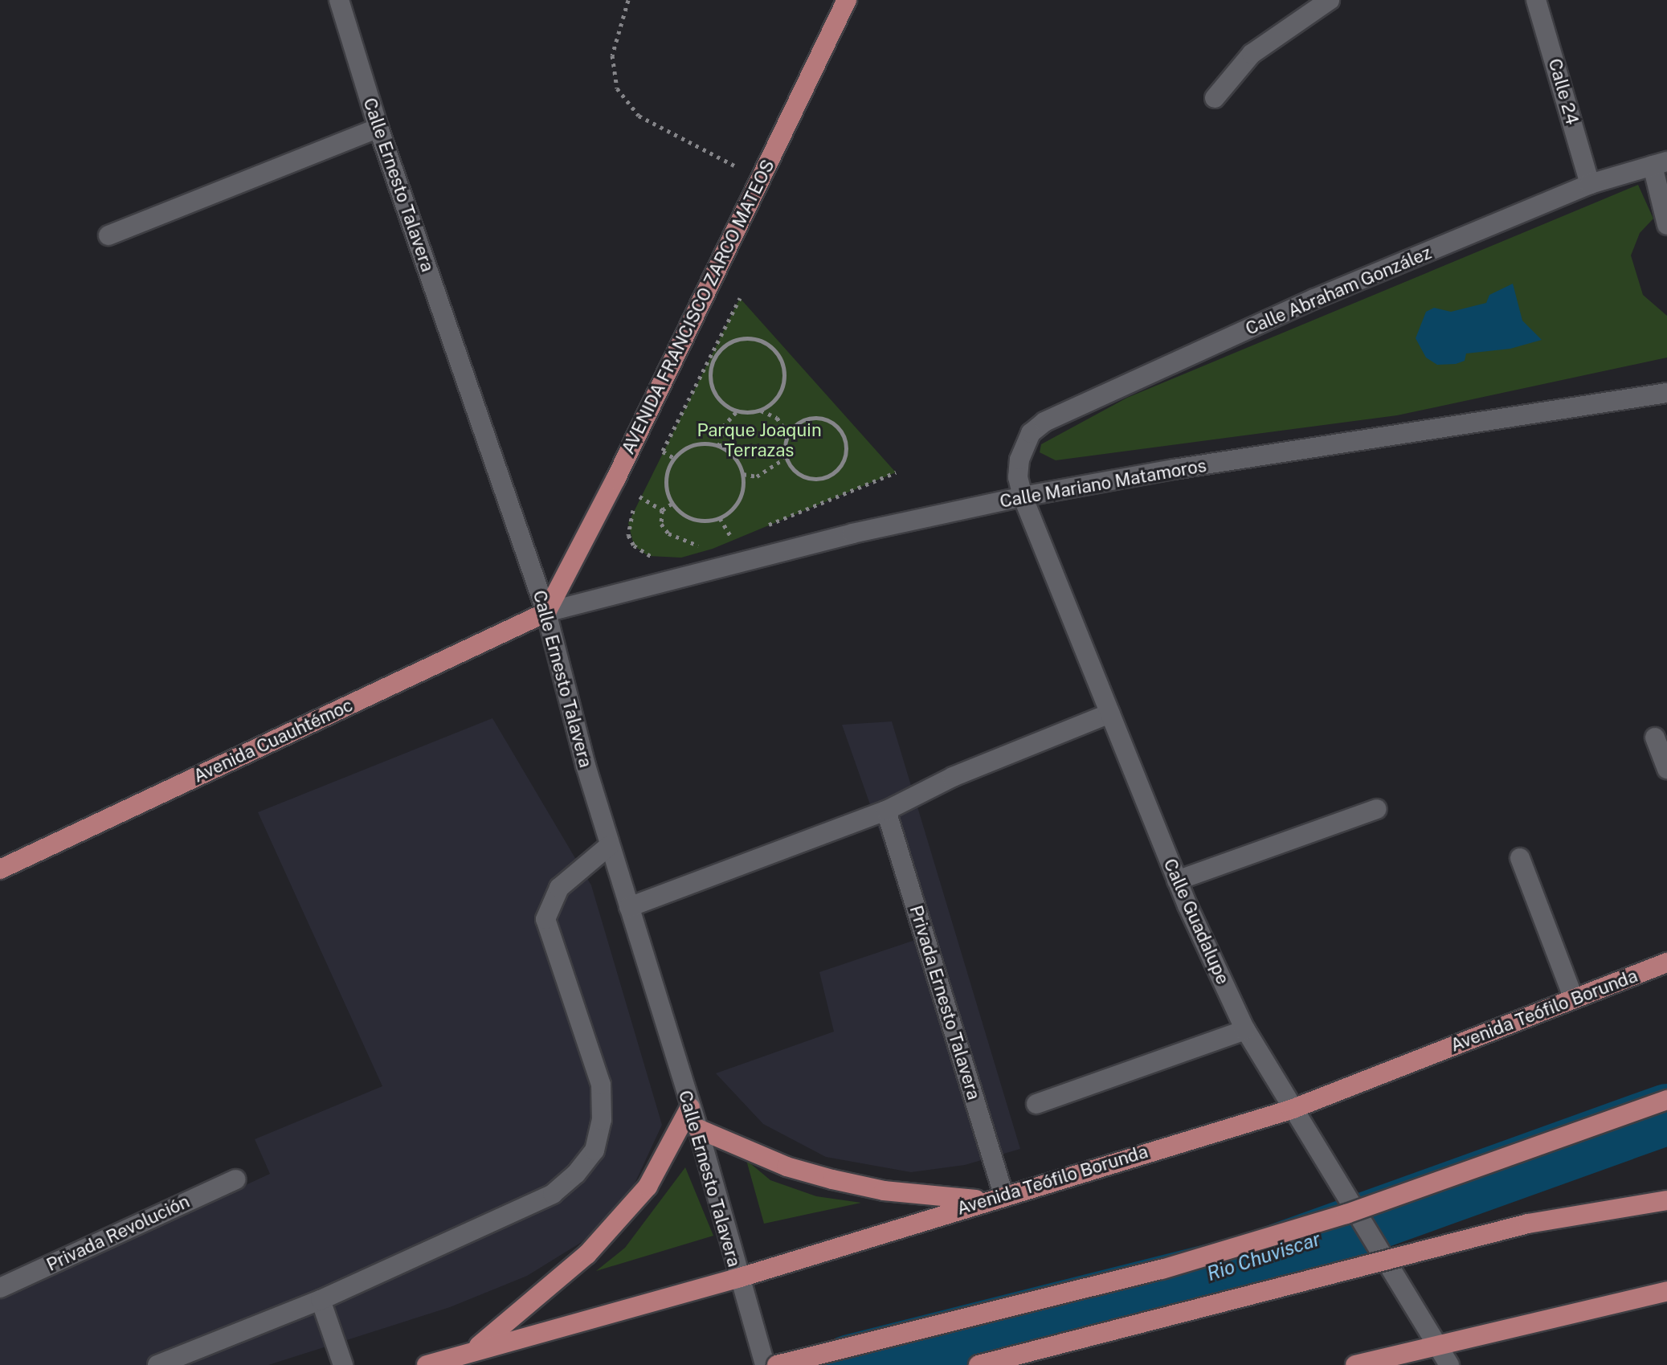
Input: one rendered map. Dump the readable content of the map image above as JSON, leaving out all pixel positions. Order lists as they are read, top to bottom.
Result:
{
  "streets": {
    "main road": ["AVENIDA FRANCISCO ZARCO MATEOS", "Avenida Cuauhtémoc", "Avenida Teófilo Borunda"],
    "street": [
      "Calle 24",
      "Calle Ernesto Talavera",
      "Calle Abraham González",
      "Calle Mariano Matamoros",
      "Calle Guadalupe",
      "Privada Ernesto Talavera",
      "Privada Revolución"
    ]
  },
  "crossings": [
    ["Calle 24", "Calle Abraham González"],
    ["Calle Ernesto Talavera", "AVENIDA FRANCISCO ZARCO MATEOS"],
    ["Calle Ernesto Talavera", "Calle Mariano Matamoros"],
    ["Calle Ernesto Talavera", "Avenida Cuauhtémoc"],
    ["Calle Ernesto Talavera", "Avenida Teófilo Borunda"],
    ["Calle Abraham González", "Calle Guadalupe"],
    ["AVENIDA FRANCISCO ZARCO MATEOS", "Calle Mariano Matamoros"],
    ["AVENIDA FRANCISCO ZARCO MATEOS", "Avenida Cuauhtémoc"],
    ["Calle Mariano Matamoros", "Avenida Cuauhtémoc"],
    ["Calle Mariano Matamoros", "Calle Guadalupe"],
    ["Calle Guadalupe", "Avenida Teófilo Borunda"],
    ["Privada Ernesto Talavera", "Avenida Teófilo Borunda"]
  ],
  "water": ["Rio Chuviscar"],
  "parks": ["Parque Joaquin Terrazas"]
}
